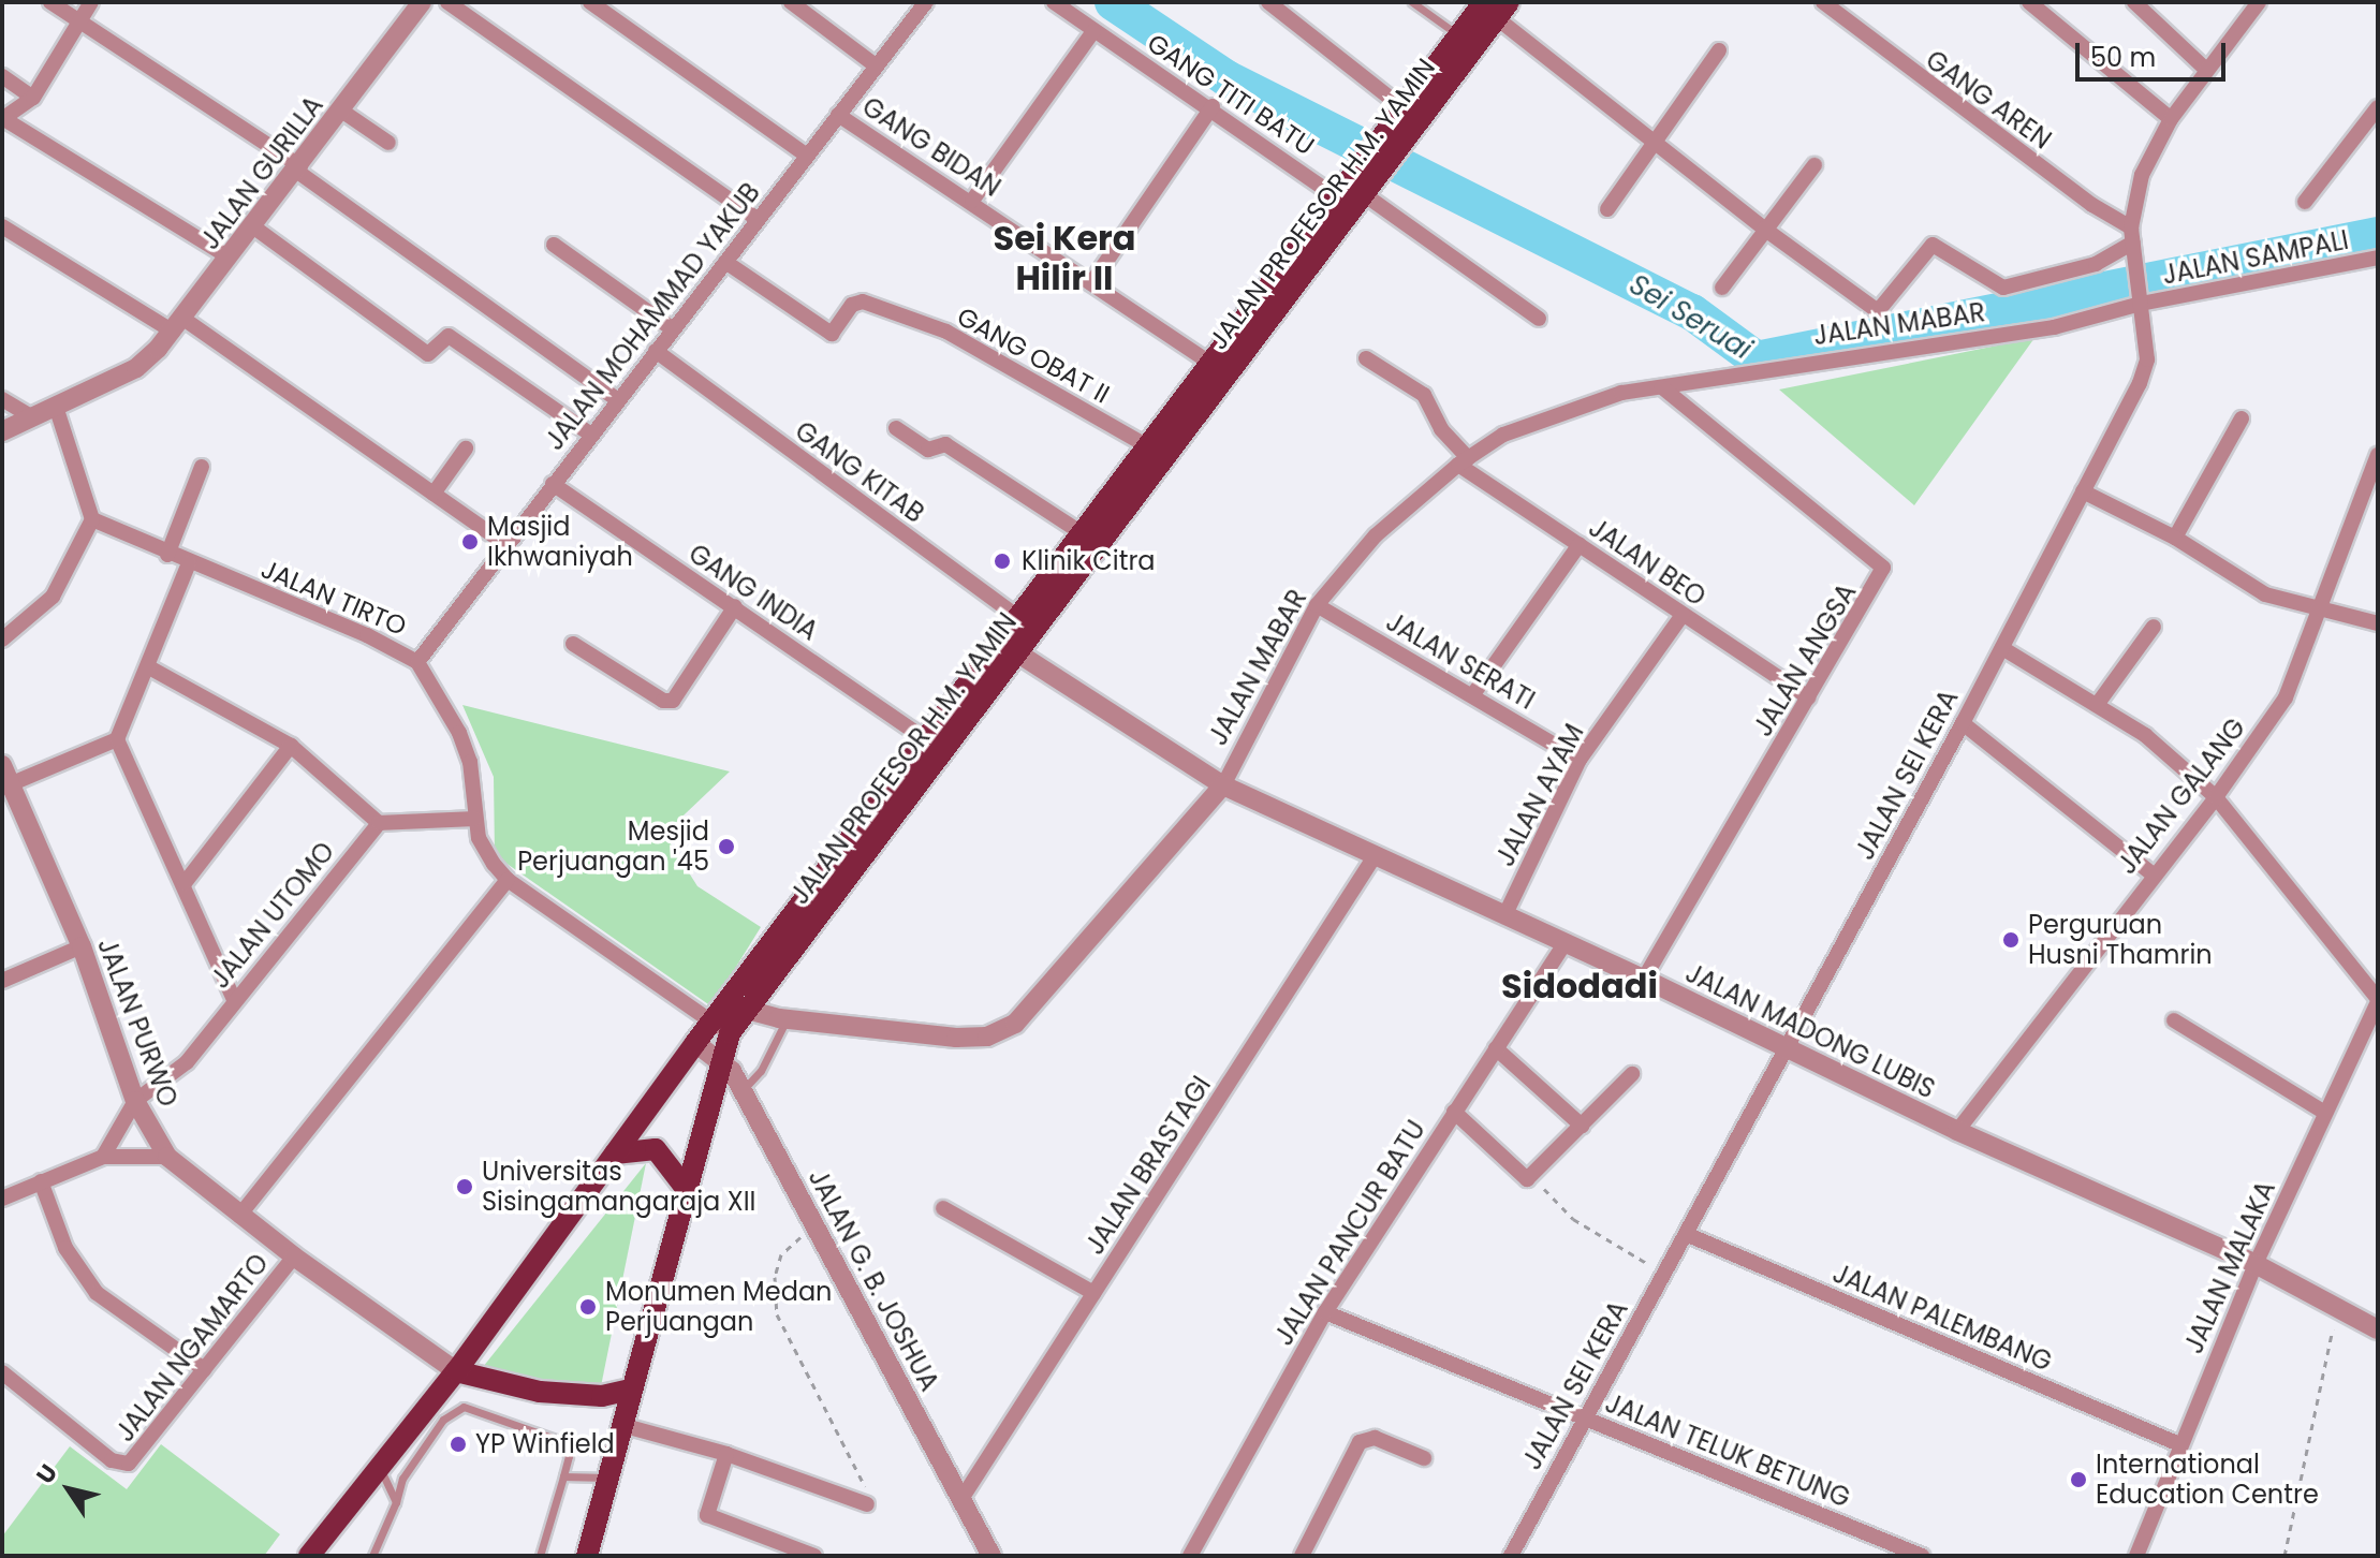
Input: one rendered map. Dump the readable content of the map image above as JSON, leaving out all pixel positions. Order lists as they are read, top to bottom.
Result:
{
  "streets": {
    "main road": ["JALAN PROFESOR H.M. YAMIN"],
    "street": [
      "GANG TITI BATU",
      "GANG AREN",
      "GANG BIDAN",
      "JALAN GURILLA",
      "JALAN SAMPALI",
      "JALAN MOHAMMAD YAKUB",
      "JALAN MABAR",
      "GANG OBAT II",
      "GANG KITAB",
      "JALAN BEO",
      "GANG INDIA",
      "JALAN TIRTO",
      "JALAN ANGSA",
      "JALAN SERATI",
      "JALAN SEI KERA",
      "JALAN AYAM",
      "JALAN GALANG",
      "JALAN UTOMO",
      "JALAN PURWO",
      "JALAN MADONG LUBIS",
      "JALAN BRASTAGI",
      "JALAN PANCUR BATU",
      "JALAN MALAKA",
      "JALAN G. B. JOSHUA",
      "JALAN PALEMBANG",
      "JALAN NGAMARTO",
      "JALAN TELUK BETUNG"
    ]
  },
  "crossings": [
    ["GANG TITI BATU", "JALAN PROFESOR H.M. YAMIN"],
    ["GANG AREN", "JALAN SEI KERA"],
    ["GANG BIDAN", "JALAN PROFESOR H.M. YAMIN"],
    ["GANG BIDAN", "JALAN MOHAMMAD YAKUB"],
    ["JALAN PROFESOR H.M. YAMIN", "JALAN MABAR"],
    ["JALAN PROFESOR H.M. YAMIN", "GANG OBAT II"],
    ["JALAN PROFESOR H.M. YAMIN", "GANG KITAB"],
    ["JALAN PROFESOR H.M. YAMIN", "GANG INDIA"],
    ["JALAN PROFESOR H.M. YAMIN", "JALAN TIRTO"],
    ["JALAN PROFESOR H.M. YAMIN", "JALAN MADONG LUBIS"],
    ["JALAN PROFESOR H.M. YAMIN", "JALAN G. B. JOSHUA"],
    ["JALAN SAMPALI", "JALAN MABAR"],
    ["JALAN SAMPALI", "JALAN SEI KERA"],
    ["JALAN MOHAMMAD YAKUB", "GANG OBAT II"],
    ["JALAN MOHAMMAD YAKUB", "GANG KITAB"],
    ["JALAN MOHAMMAD YAKUB", "GANG INDIA"],
    ["JALAN MOHAMMAD YAKUB", "JALAN TIRTO"],
    ["JALAN MABAR", "JALAN BEO"],
    ["JALAN MABAR", "JALAN ANGSA"],
    ["JALAN MABAR", "JALAN SERATI"],
    ["JALAN MABAR", "JALAN SEI KERA"],
    ["JALAN MABAR", "JALAN MADONG LUBIS"],
    ["JALAN BEO", "JALAN ANGSA"],
    ["JALAN BEO", "JALAN AYAM"],
    ["JALAN ANGSA", "JALAN MADONG LUBIS"],
    ["JALAN SERATI", "JALAN AYAM"],
    ["JALAN SEI KERA", "JALAN MADONG LUBIS"],
    ["JALAN SEI KERA", "JALAN PALEMBANG"],
    ["JALAN SEI KERA", "JALAN TELUK BETUNG"],
    ["JALAN AYAM", "JALAN MADONG LUBIS"],
    ["JALAN GALANG", "JALAN MADONG LUBIS"],
    ["JALAN UTOMO", "JALAN PURWO"],
    ["JALAN PURWO", "JALAN NGAMARTO"],
    ["JALAN MADONG LUBIS", "JALAN BRASTAGI"],
    ["JALAN MADONG LUBIS", "JALAN PANCUR BATU"],
    ["JALAN MADONG LUBIS", "JALAN MALAKA"],
    ["JALAN BRASTAGI", "JALAN G. B. JOSHUA"],
    ["JALAN PANCUR BATU", "JALAN TELUK BETUNG"],
    ["JALAN MALAKA", "JALAN PALEMBANG"]
  ],
  "districts": ["Sei Kera Hilir II", "Sidodadi"],
  "water": ["Sei Seruai"],
  "places": [
    "Masjid Ikhwaniyah",
    "Klinik Citra",
    "Mesjid Perjuangan '45",
    "Perguruan Husni Thamrin",
    "Universitas Sisingamangaraja XII",
    "Monumen Medan Perjuangan",
    "YP Winfield",
    "International Education Centre"
  ],
  "scale_bar": "50 m",
  "north": "top left"
}
